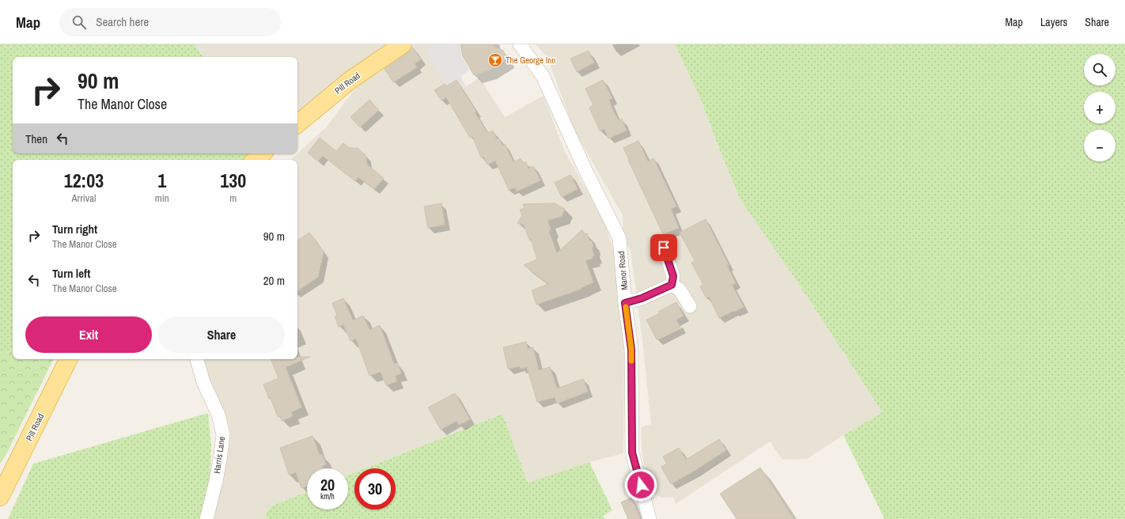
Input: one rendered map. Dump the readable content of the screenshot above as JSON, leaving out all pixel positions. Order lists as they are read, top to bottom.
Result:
{
  "streets": {
    "main road": ["Pill Road"],
    "street": ["Manor Road", "Harris Lane"]
  },
  "places": {
    "bar": ["The George Inn"]
  },
  "page": {
    "header": "Map",
    "search": "Search here",
    "nav": ["Map", "Layers", "Share"],
    "map_buttons": ["+", "−"],
    "turn": ["90 m", "The Manor Close"],
    "then": "Then",
    "eta": [
      "12:03",
      "Arrival",
      "1",
      "min",
      "130",
      "m"
    ],
    "list": [
      {
        "name": "Turn right",
        "note": "The Manor Close",
        "value": "90 m"
      },
      {
        "name": "Turn left",
        "note": "The Manor Close",
        "value": "20 m"
      }
    ],
    "buttons": ["Exit", "Share"],
    "speed": "20 km/h",
    "limit": "30"
  }
}
